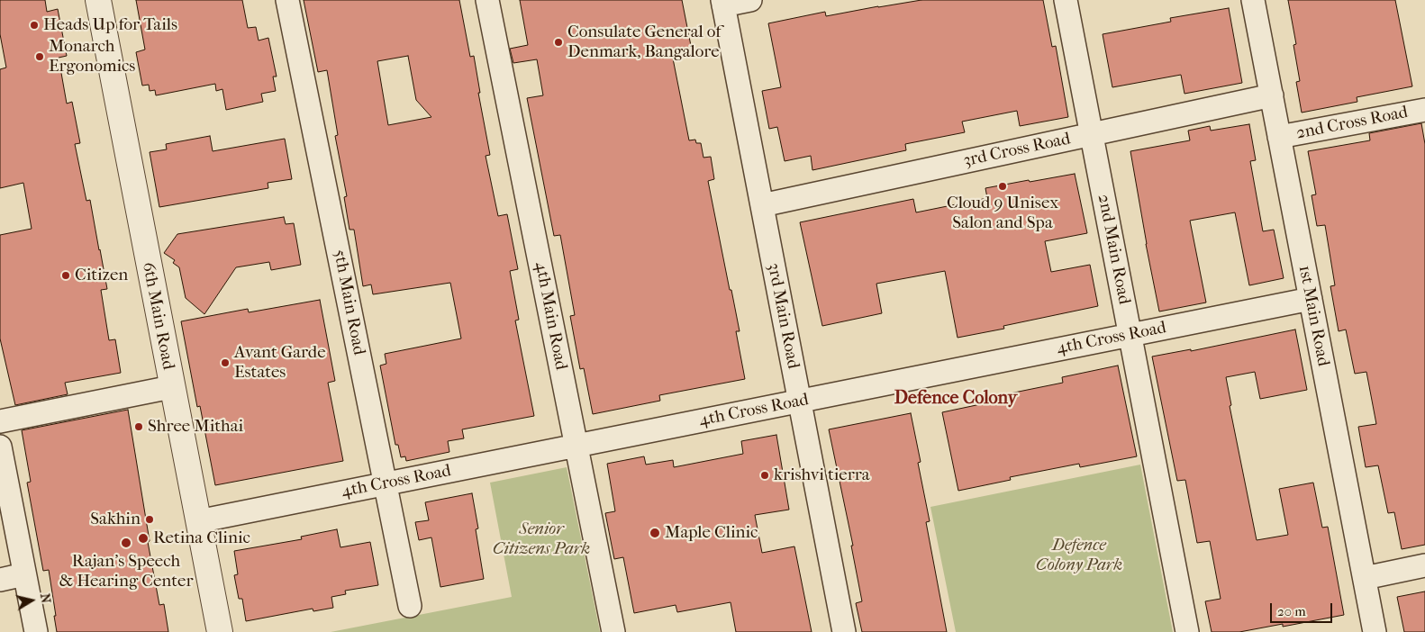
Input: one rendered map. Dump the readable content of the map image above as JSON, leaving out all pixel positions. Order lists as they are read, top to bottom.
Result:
{
  "streets": {
    "street": [
      "2nd Cross Road",
      "3rd Cross Road",
      "2nd Main Road",
      "5th Main Road",
      "6th Main Road",
      "4th Main Road",
      "3rd Main Road",
      "1st Main Road",
      "4th Cross Road"
    ]
  },
  "crossings": [
    ["2nd Cross Road", "1st Main Road"],
    ["3rd Cross Road", "2nd Main Road"],
    ["3rd Cross Road", "3rd Main Road"],
    ["3rd Cross Road", "1st Main Road"],
    ["2nd Main Road", "4th Cross Road"],
    ["5th Main Road", "4th Cross Road"],
    ["6th Main Road", "4th Cross Road"],
    ["4th Main Road", "4th Cross Road"],
    ["3rd Main Road", "4th Cross Road"],
    ["1st Main Road", "4th Cross Road"]
  ],
  "districts": ["Defence Colony"],
  "parks": ["Senior Citizens Park", "Defence Colony Park"],
  "places": [
    "Heads Up for Tails",
    "Consulate General of Denmark, Bangalore",
    "Monarch Ergonomics",
    "Cloud 9 Unisex Salon and Spa",
    "Citizen",
    "Avant Garde Estates",
    "Shree Mithai",
    "krishvi tierra",
    "Sakhin",
    "Maple Clinic",
    "Retina Clinic",
    "Rajan's Speech & Hearing Center"
  ],
  "scale_bar": "20 m",
  "north": "right"
}
